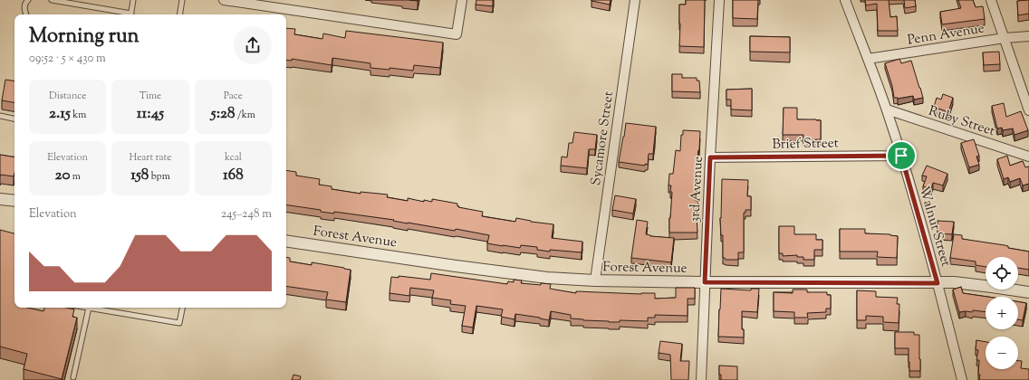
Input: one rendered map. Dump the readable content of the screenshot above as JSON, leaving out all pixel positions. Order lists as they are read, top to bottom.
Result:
{
  "streets": {
    "street": [
      "Penn Avenue",
      "Ruby Street",
      "Sycamore Street",
      "Brief Street",
      "3rd Avenue",
      "Walnut Street",
      "Forest Avenue"
    ]
  },
  "crossings": [
    ["Penn Avenue", "Walnut Street"],
    ["Ruby Street", "Walnut Street"],
    ["Sycamore Street", "Forest Avenue"],
    ["Brief Street", "3rd Avenue"],
    ["Brief Street", "Walnut Street"],
    ["3rd Avenue", "Forest Avenue"],
    ["Walnut Street", "Forest Avenue"]
  ],
  "page": {
    "heading": ["Morning run", "09:52 · 5 × 430 m"],
    "stats": [
      ["Distance", "2.15 km"],
      ["Time", "11:45"],
      ["Pace", "5:28 /km"],
      ["Elevation", "20 m"],
      ["Heart rate", "158 bpm"],
      ["kcal", "168"]
    ],
    "chart": ["Elevation", "245–248 m"],
    "map_buttons": ["+", "−"]
  }
}
